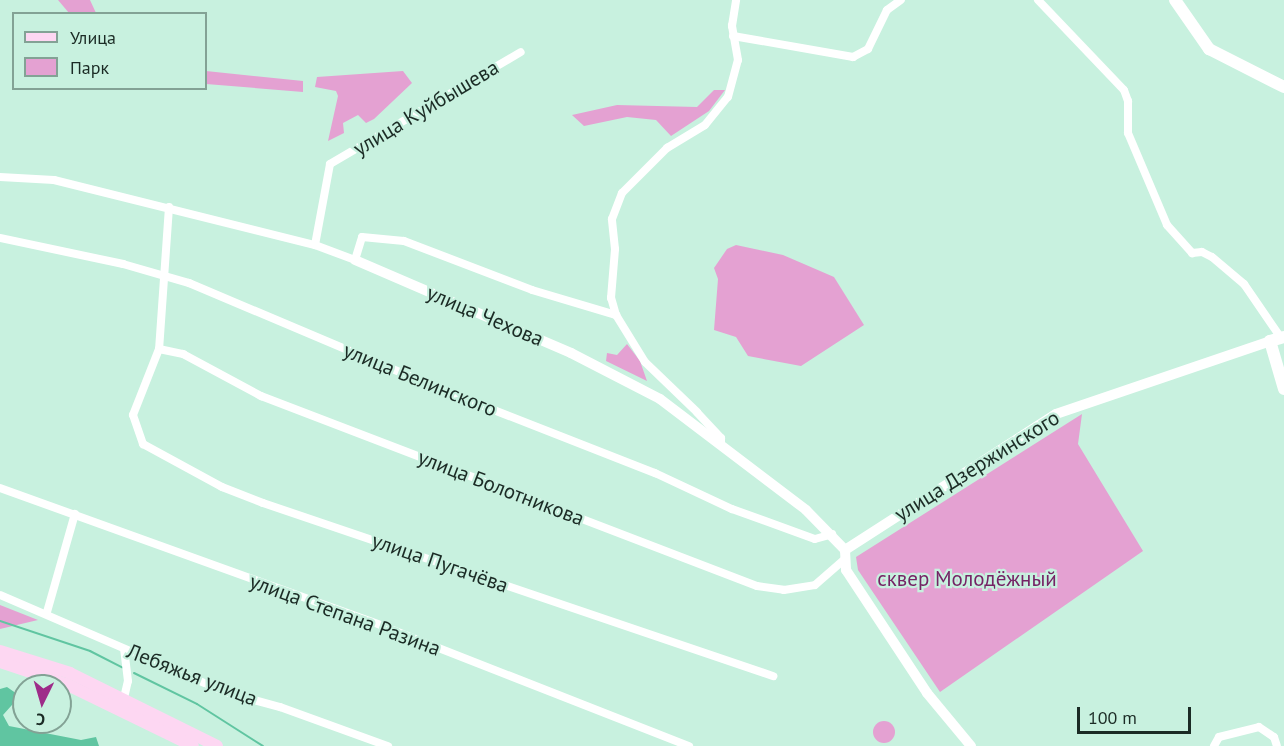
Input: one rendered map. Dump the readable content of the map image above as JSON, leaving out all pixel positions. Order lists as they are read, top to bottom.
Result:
{
  "streets": {
    "street": [
      "улица Куйбышева",
      "улица Чехова",
      "улица Белинского",
      "улица Дзержинского",
      "улица Болотникова",
      "улица Пугачёва",
      "улица Степана Разина",
      "Лебяжья улица"
    ]
  },
  "crossings": [
    ["улица Чехова", "улица Белинского"],
    ["улица Чехова", "улица Дзержинского"],
    ["улица Чехова", "улица Болотникова"],
    ["улица Дзержинского", "улица Болотникова"],
    ["улица Болотникова", "улица Пугачёва"]
  ],
  "parks": ["сквер Молодёжный"],
  "legend": ["Улица", "Парк"],
  "scale_bar": "100 m",
  "north": "bottom"
}
